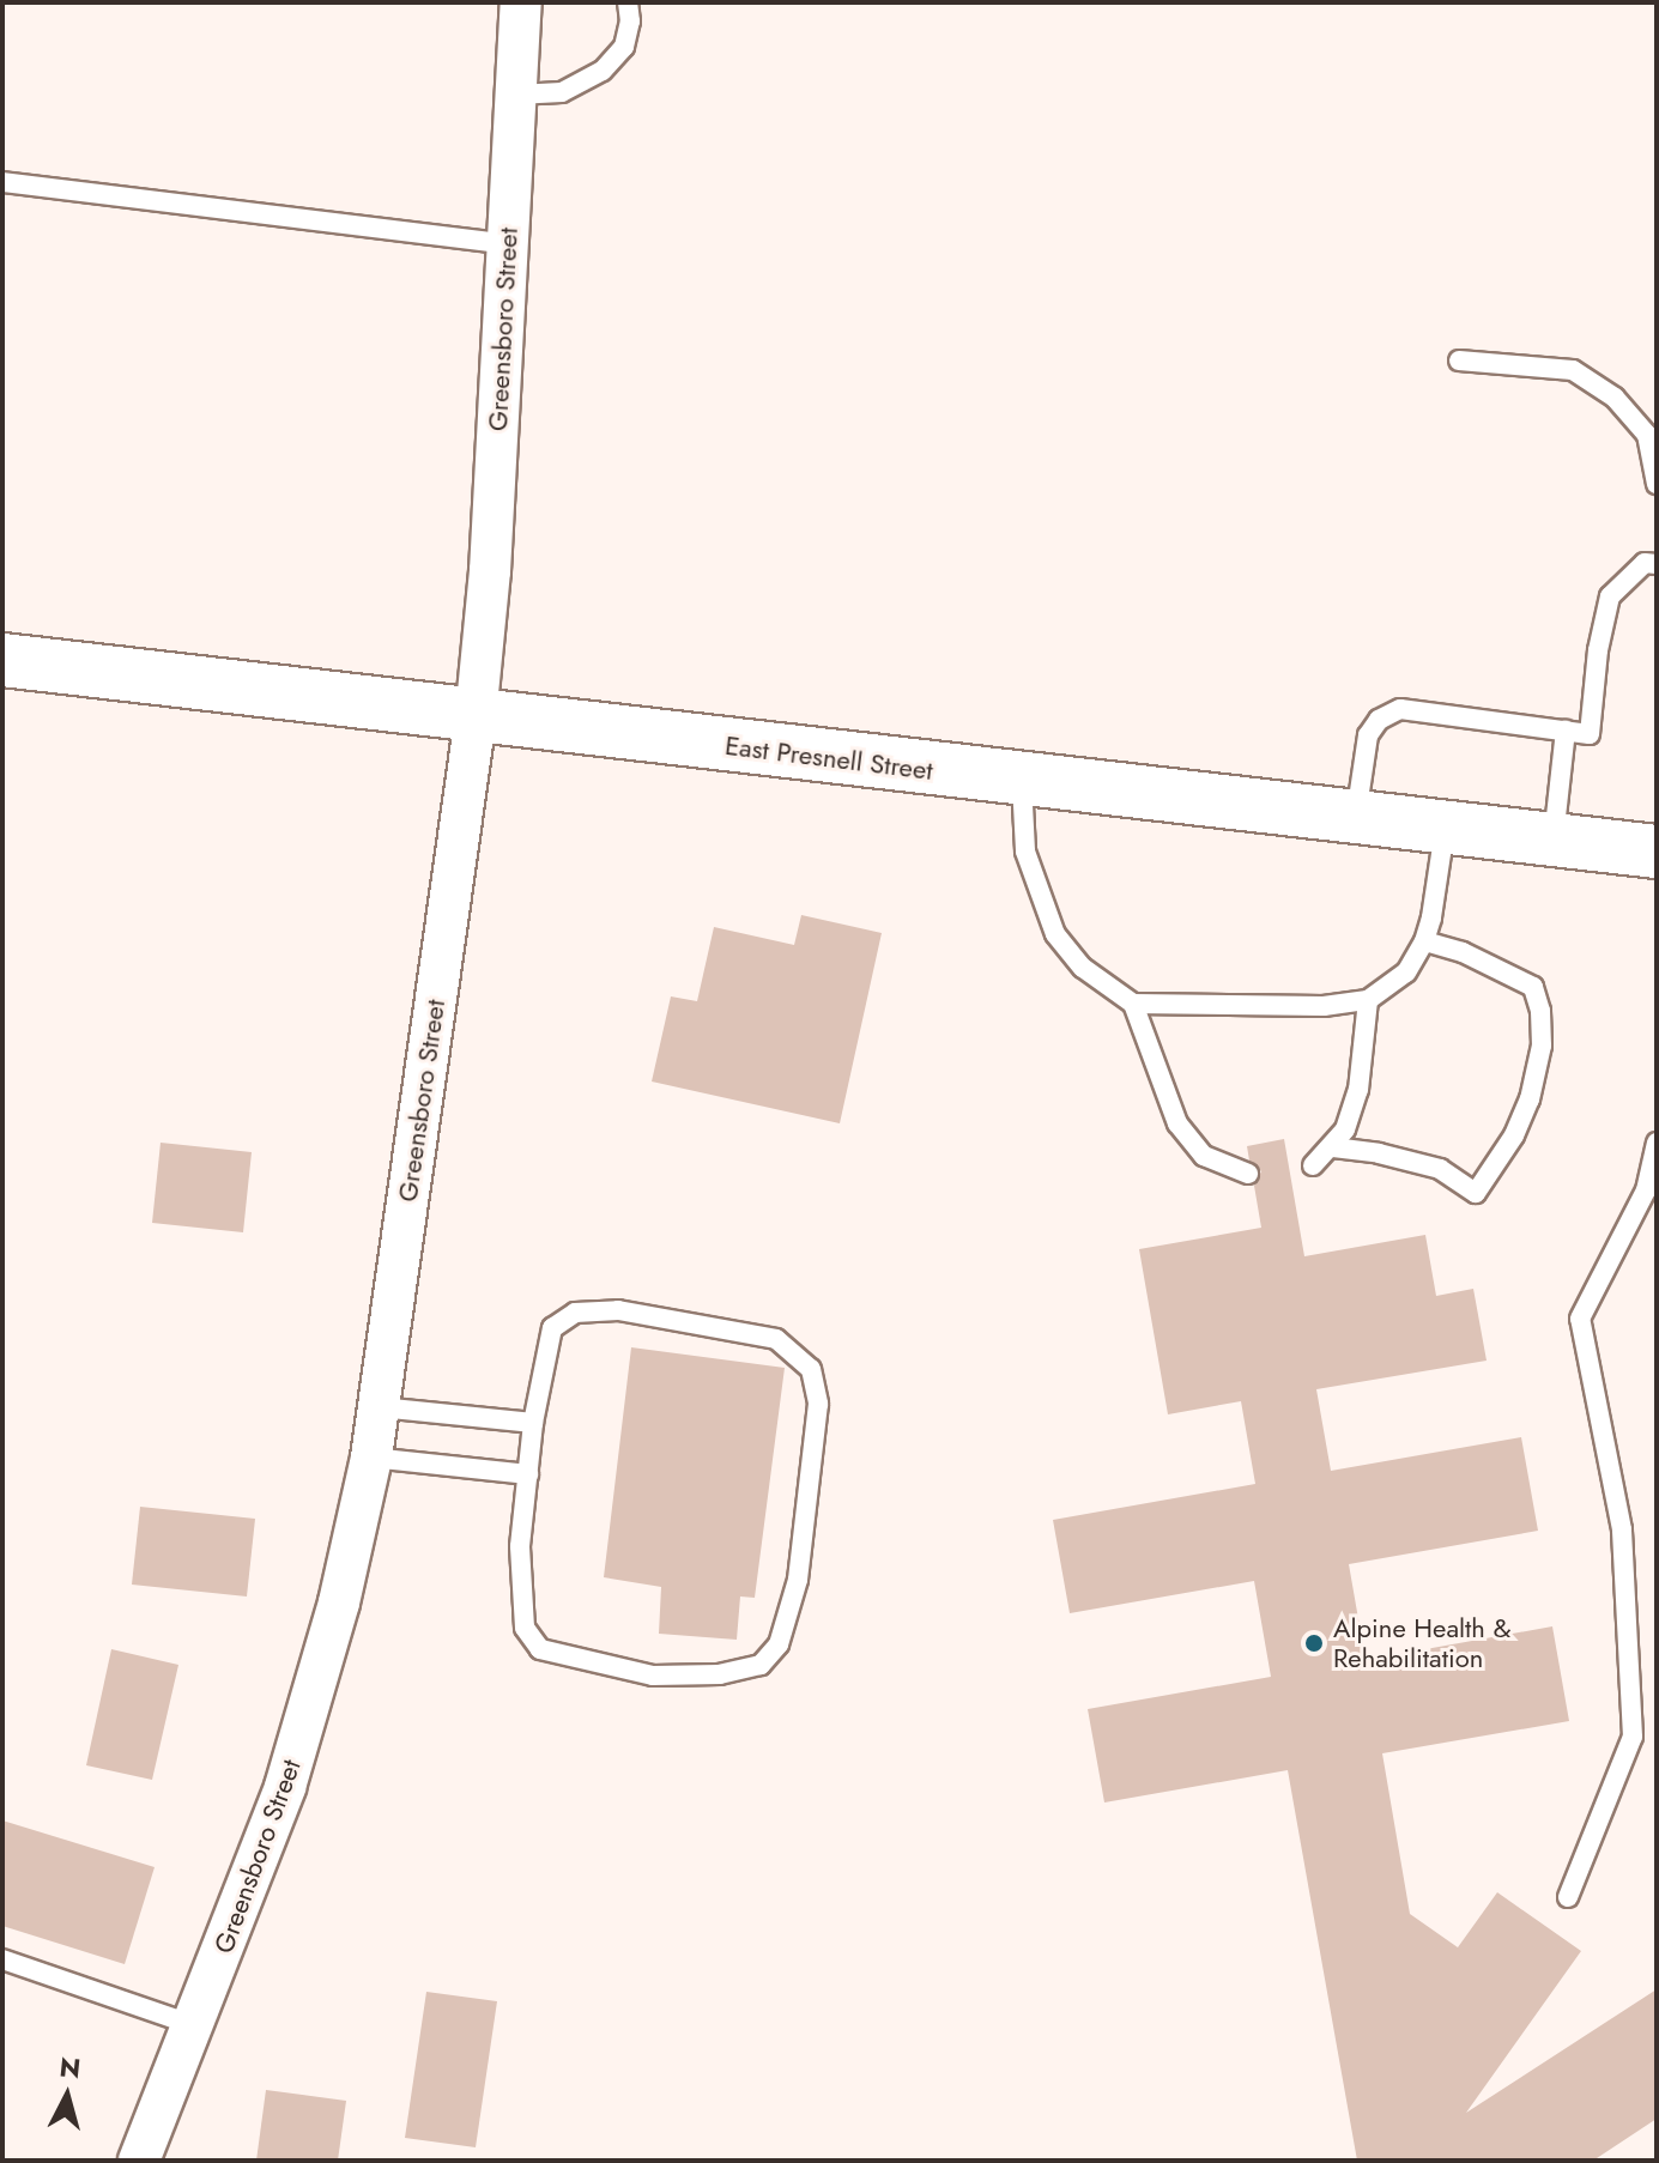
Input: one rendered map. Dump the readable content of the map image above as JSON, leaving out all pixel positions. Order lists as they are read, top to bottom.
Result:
{
  "streets": {
    "main road": ["East Presnell Street"],
    "street": ["Greensboro Street"]
  },
  "crossings": [
    ["Greensboro Street", "East Presnell Street"]
  ],
  "places": ["Alpine Health & Rehabilitation"],
  "north": "top"
}
